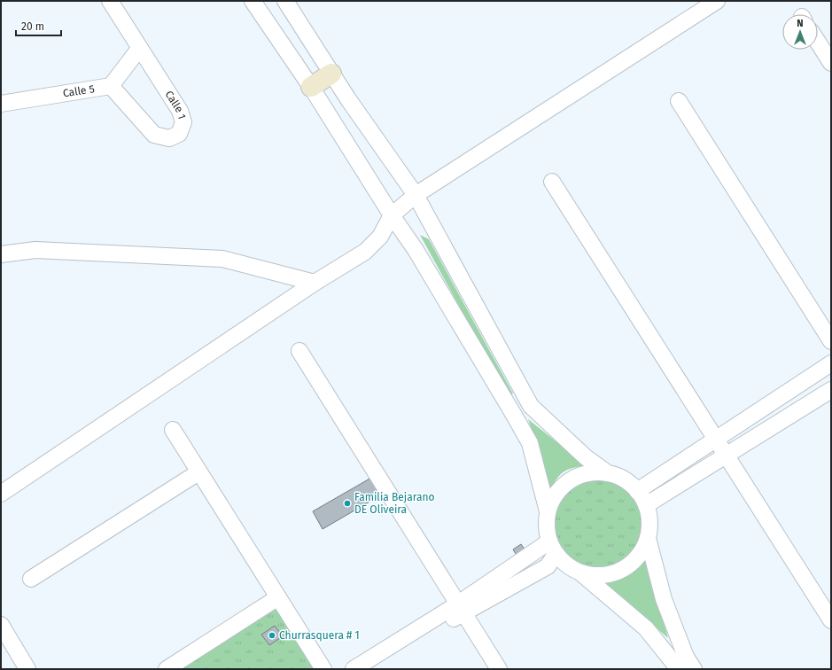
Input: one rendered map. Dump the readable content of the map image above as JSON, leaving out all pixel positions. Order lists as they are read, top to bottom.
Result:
{
  "streets": {
    "street": ["Calle 5", "Calle 1"]
  },
  "crossings": [
    ["Calle 5", "Calle 1"]
  ],
  "places": ["Familia Bejarano DE Oliveira", "Churrasquera # 1"],
  "scale_bar": "20 m",
  "north": "top"
}
